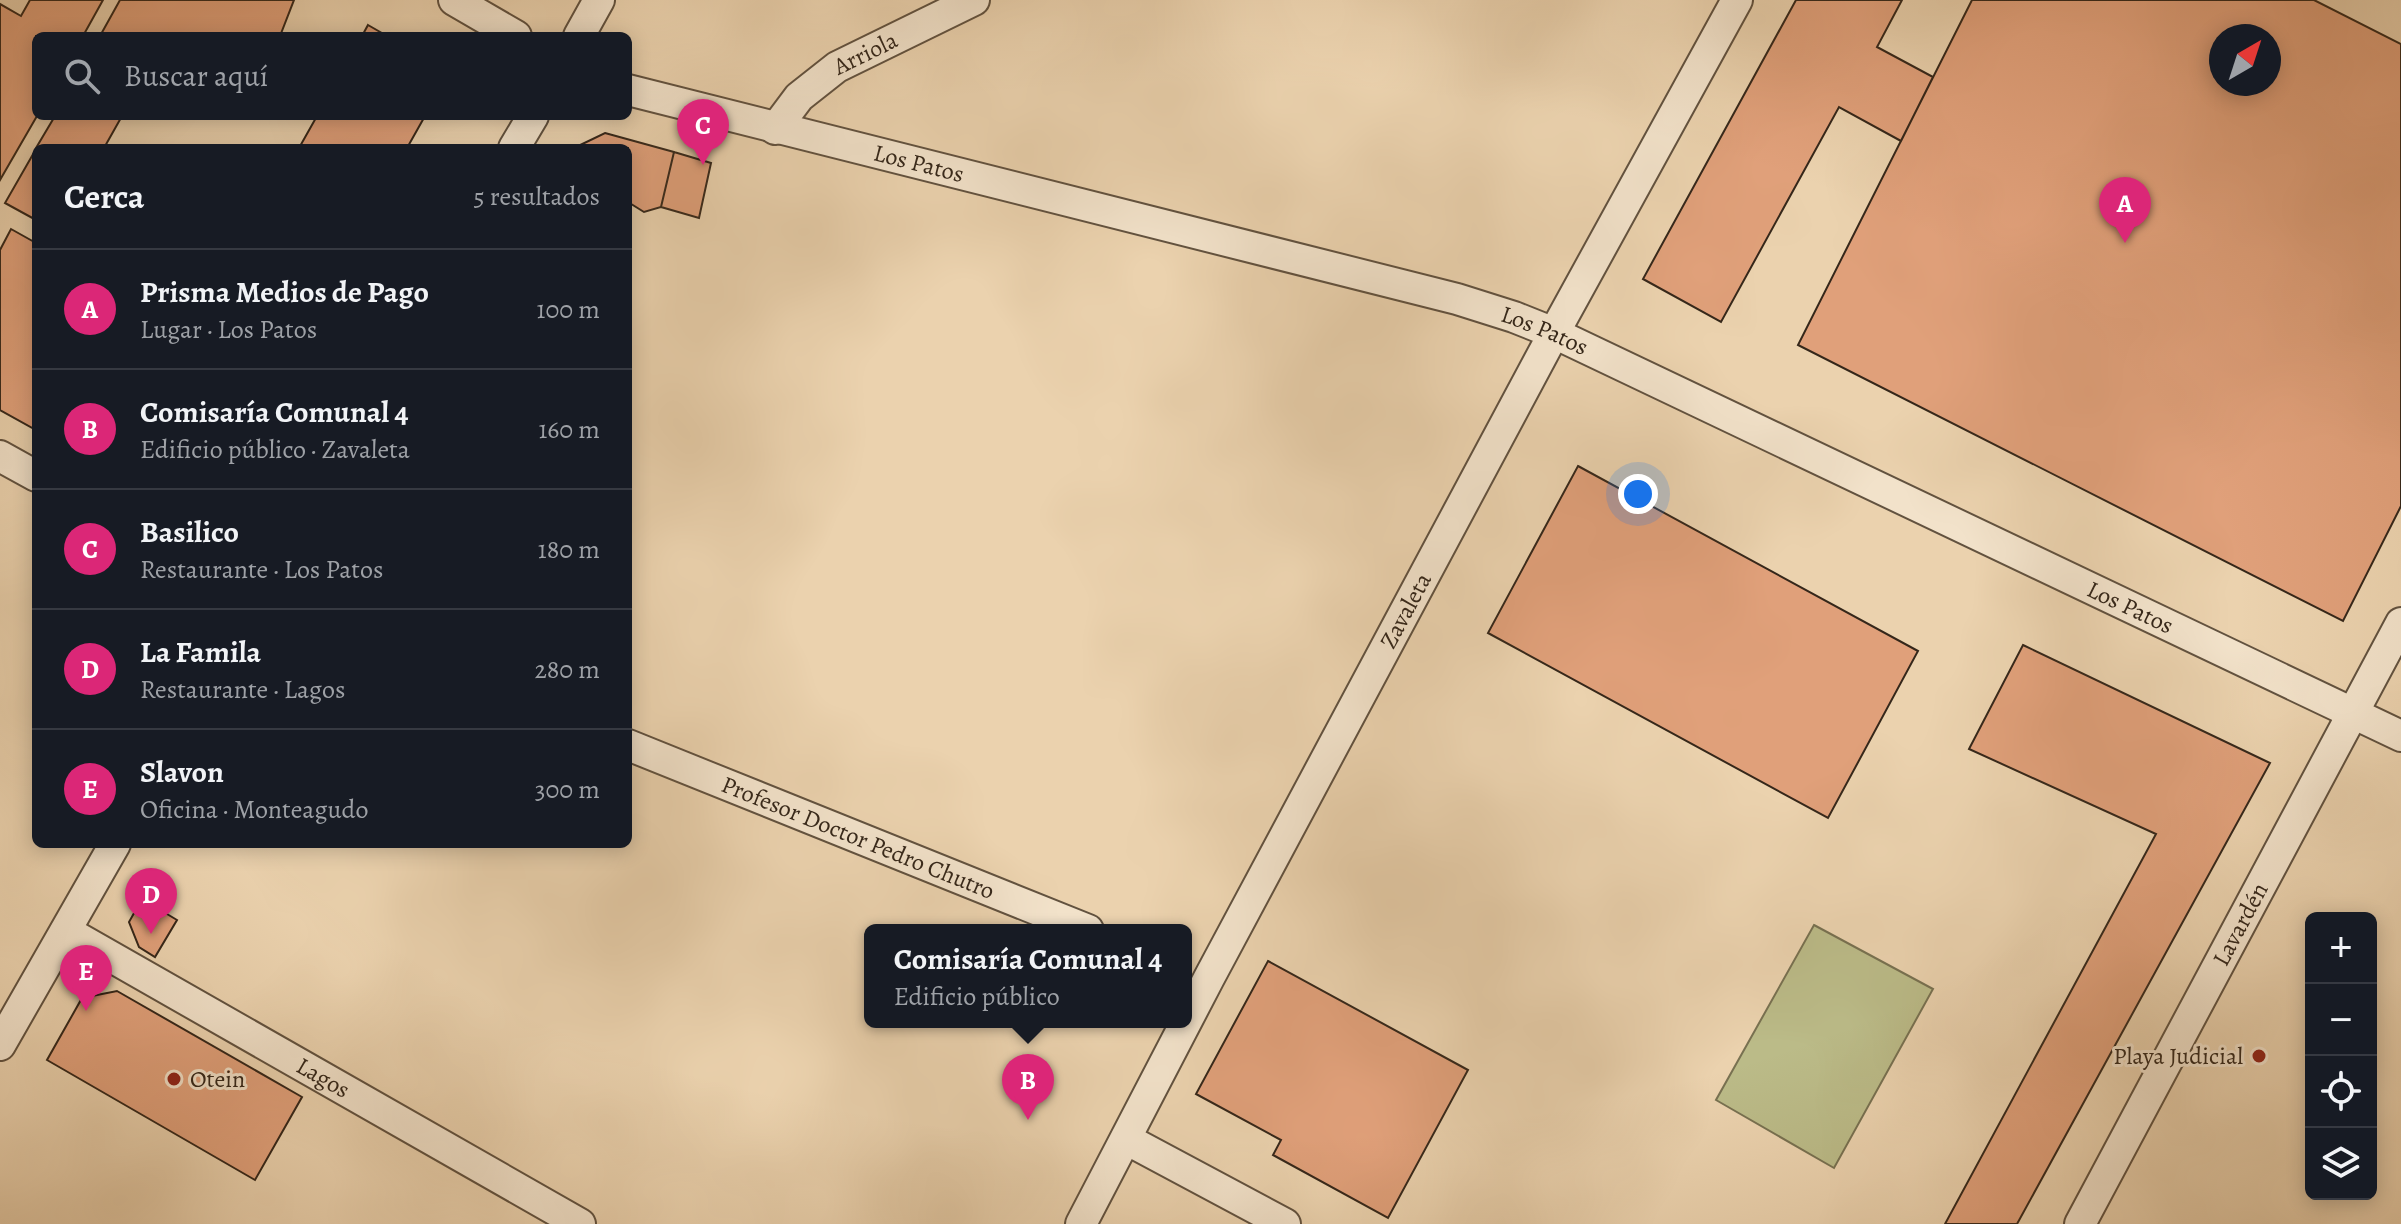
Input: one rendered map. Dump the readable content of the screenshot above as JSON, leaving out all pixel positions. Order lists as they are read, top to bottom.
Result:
{
  "streets": {
    "street": [
      "Arriola",
      "Los Patos",
      "Zavaleta",
      "Profesor Doctor Pedro Chutro",
      "Lavardén",
      "Lagos"
    ]
  },
  "crossings": [
    ["Arriola", "Los Patos"],
    ["Los Patos", "Zavaleta"],
    ["Los Patos", "Lavardén"]
  ],
  "places": ["Playa Judicial", "Otein"],
  "north": "top right",
  "page": {
    "search": "Buscar aquí",
    "pins": [
      "C",
      "A",
      "D",
      "E",
      "B"
    ],
    "heading": ["Cerca", "5 resultados"],
    "list": [
      {
        "mark": "A",
        "name": "Prisma Medios de Pago",
        "note": "Lugar · Los Patos",
        "value": "100 m"
      },
      {
        "mark": "B",
        "name": "Comisaría Comunal 4",
        "note": "Edificio público · Zavaleta",
        "value": "160 m"
      },
      {
        "mark": "C",
        "name": "Basilico",
        "note": "Restaurante · Los Patos",
        "value": "180 m"
      },
      {
        "mark": "D",
        "name": "La Famila",
        "note": "Restaurante · Lagos",
        "value": "280 m"
      },
      {
        "mark": "E",
        "name": "Slavon",
        "note": "Oficina · Monteagudo",
        "value": "300 m"
      }
    ],
    "map_buttons": ["+", "−"],
    "popup": ["Comisaría Comunal 4", "Edificio público"]
  }
}
